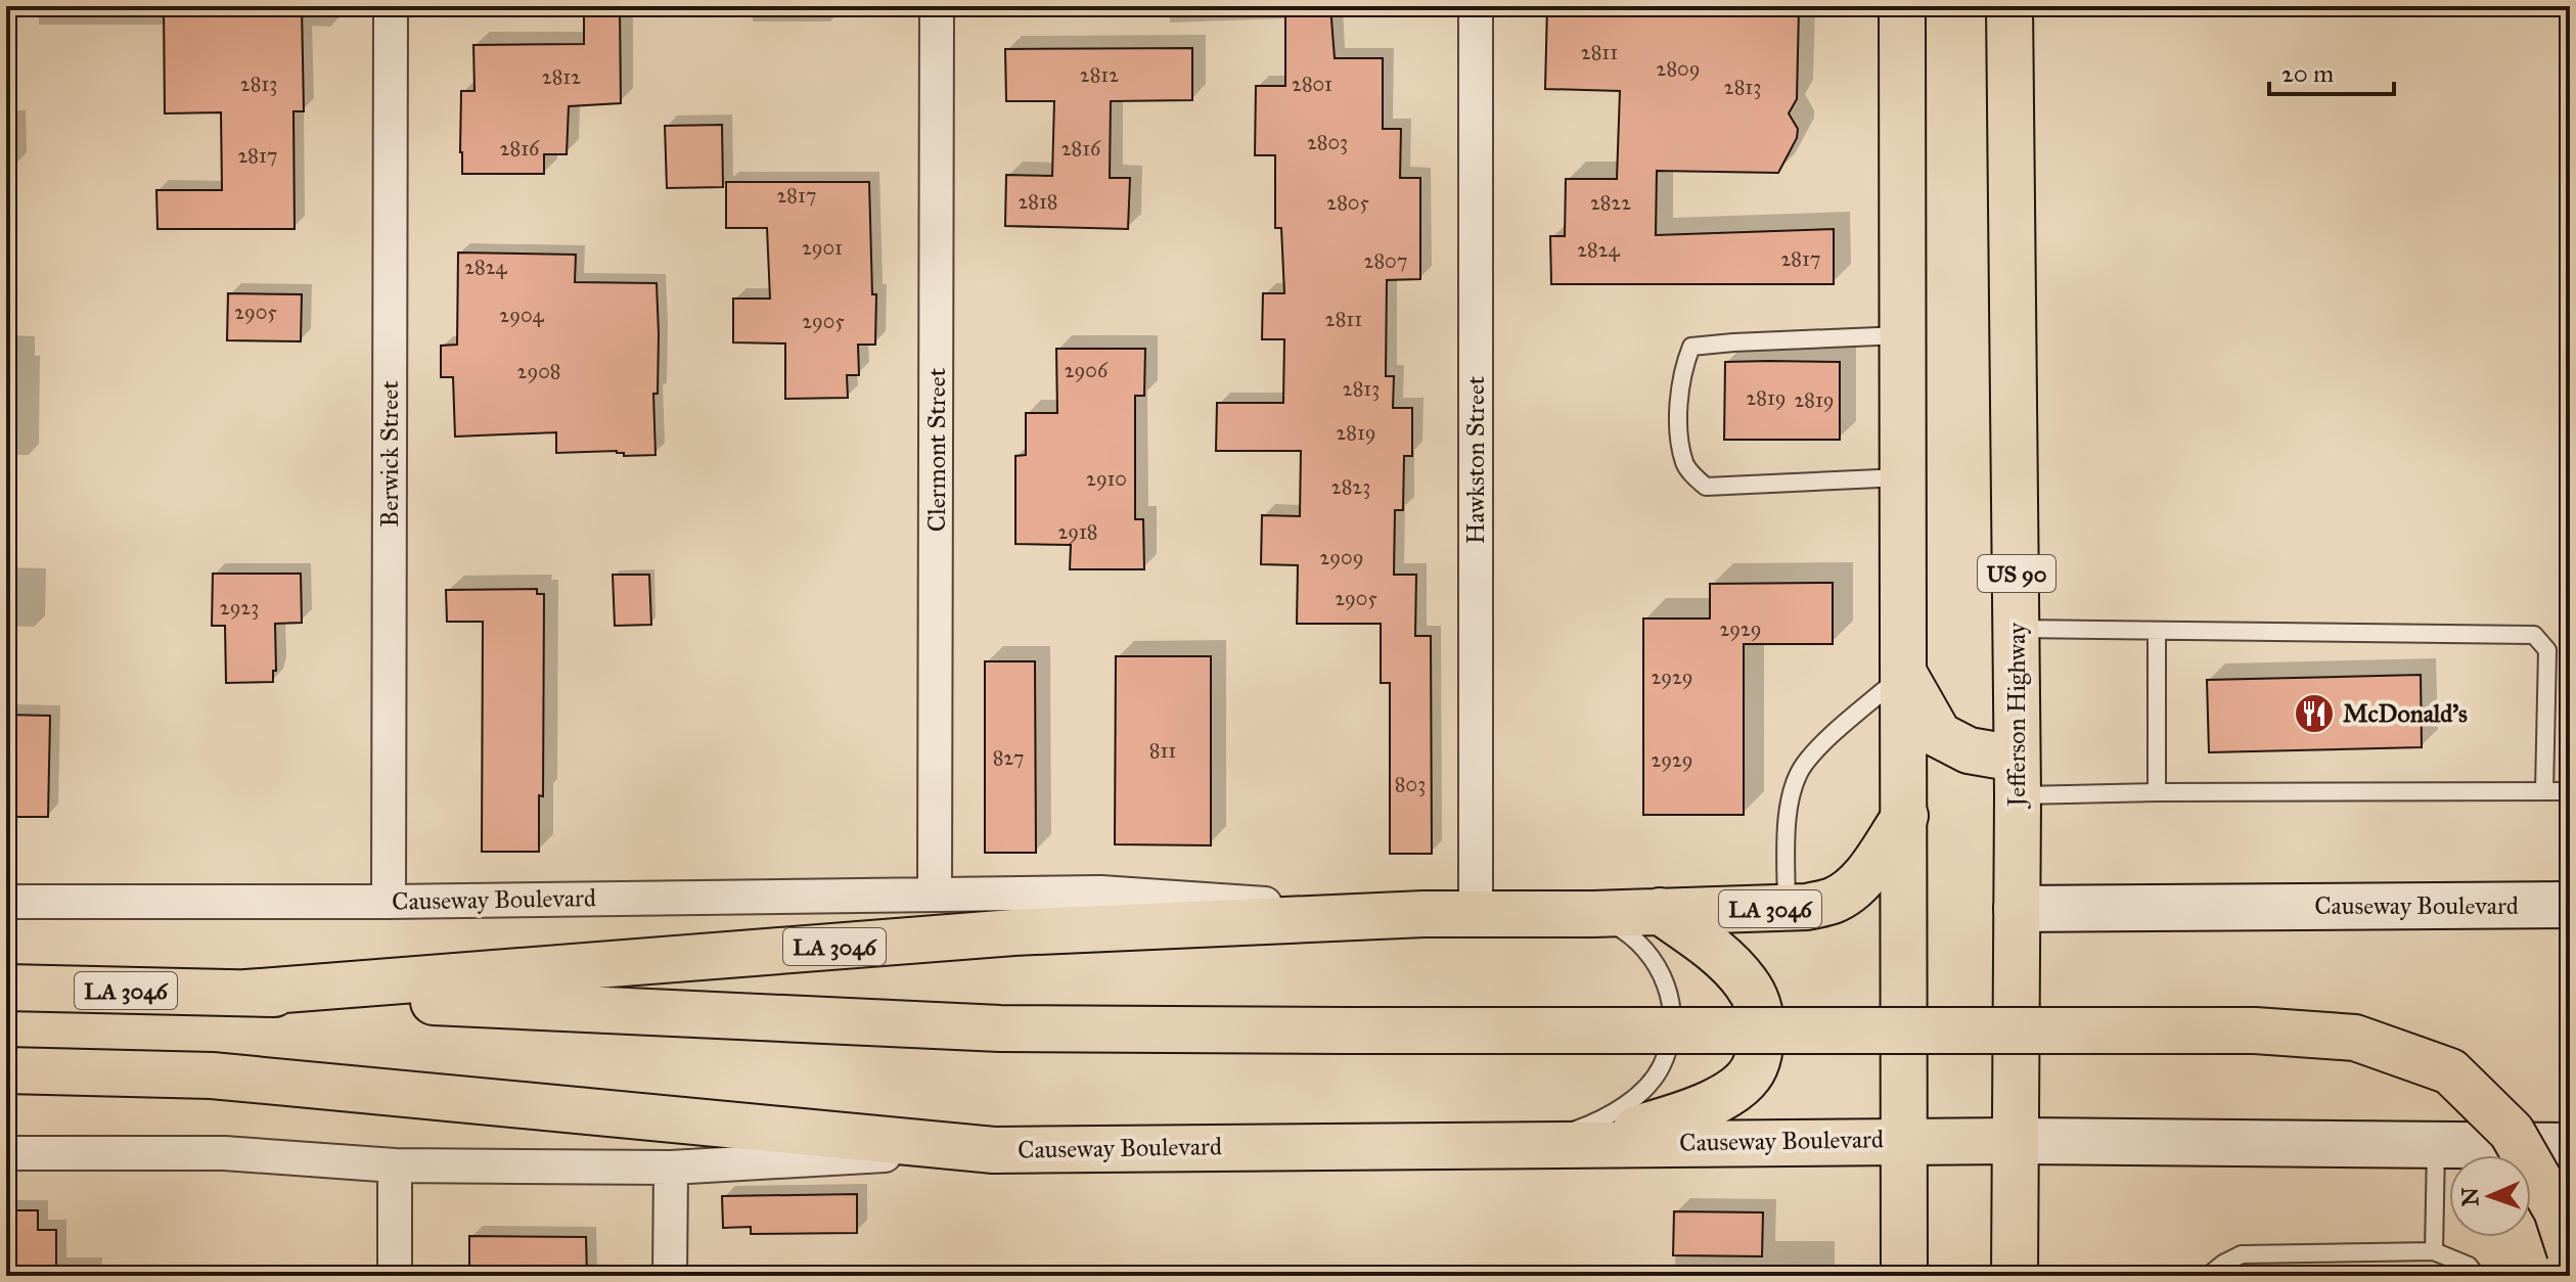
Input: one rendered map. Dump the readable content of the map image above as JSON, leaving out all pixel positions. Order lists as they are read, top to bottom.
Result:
{
  "streets": {
    "main road": [
      "US 90",
      "Jefferson Highway",
      "Causeway Boulevard",
      "LA 3046"
    ],
    "street": ["Clermont Street", "Berwick Street", "Hawkston Street"]
  },
  "crossings": [
    ["Clermont Street", "Causeway Boulevard"],
    ["Berwick Street", "Causeway Boulevard"],
    ["Hawkston Street", "LA 3046"],
    ["Jefferson Highway", "Causeway Boulevard"],
    ["Causeway Boulevard", "LA 3046"]
  ],
  "places": {
    "restaurant": ["McDonald's"]
  },
  "house_numbers": [
    "2811",
    "2809",
    "2812",
    "2812",
    "2813",
    "2801",
    "2813",
    "2803",
    "2816",
    "2816",
    "2817",
    "2817",
    "2818",
    "2805",
    "2822",
    "2901",
    "2824",
    "2817",
    "2807",
    "2824",
    "2905",
    "2904",
    "2811",
    "2905",
    "2906",
    "2908",
    "2813",
    "2819",
    "2819",
    "2819",
    "2910",
    "2823",
    "2918",
    "2909",
    "2905",
    "2923",
    "2929",
    "2929",
    "811",
    "827",
    "2929",
    "803"
  ],
  "scale_bar": "20 m",
  "north": "left"
}
